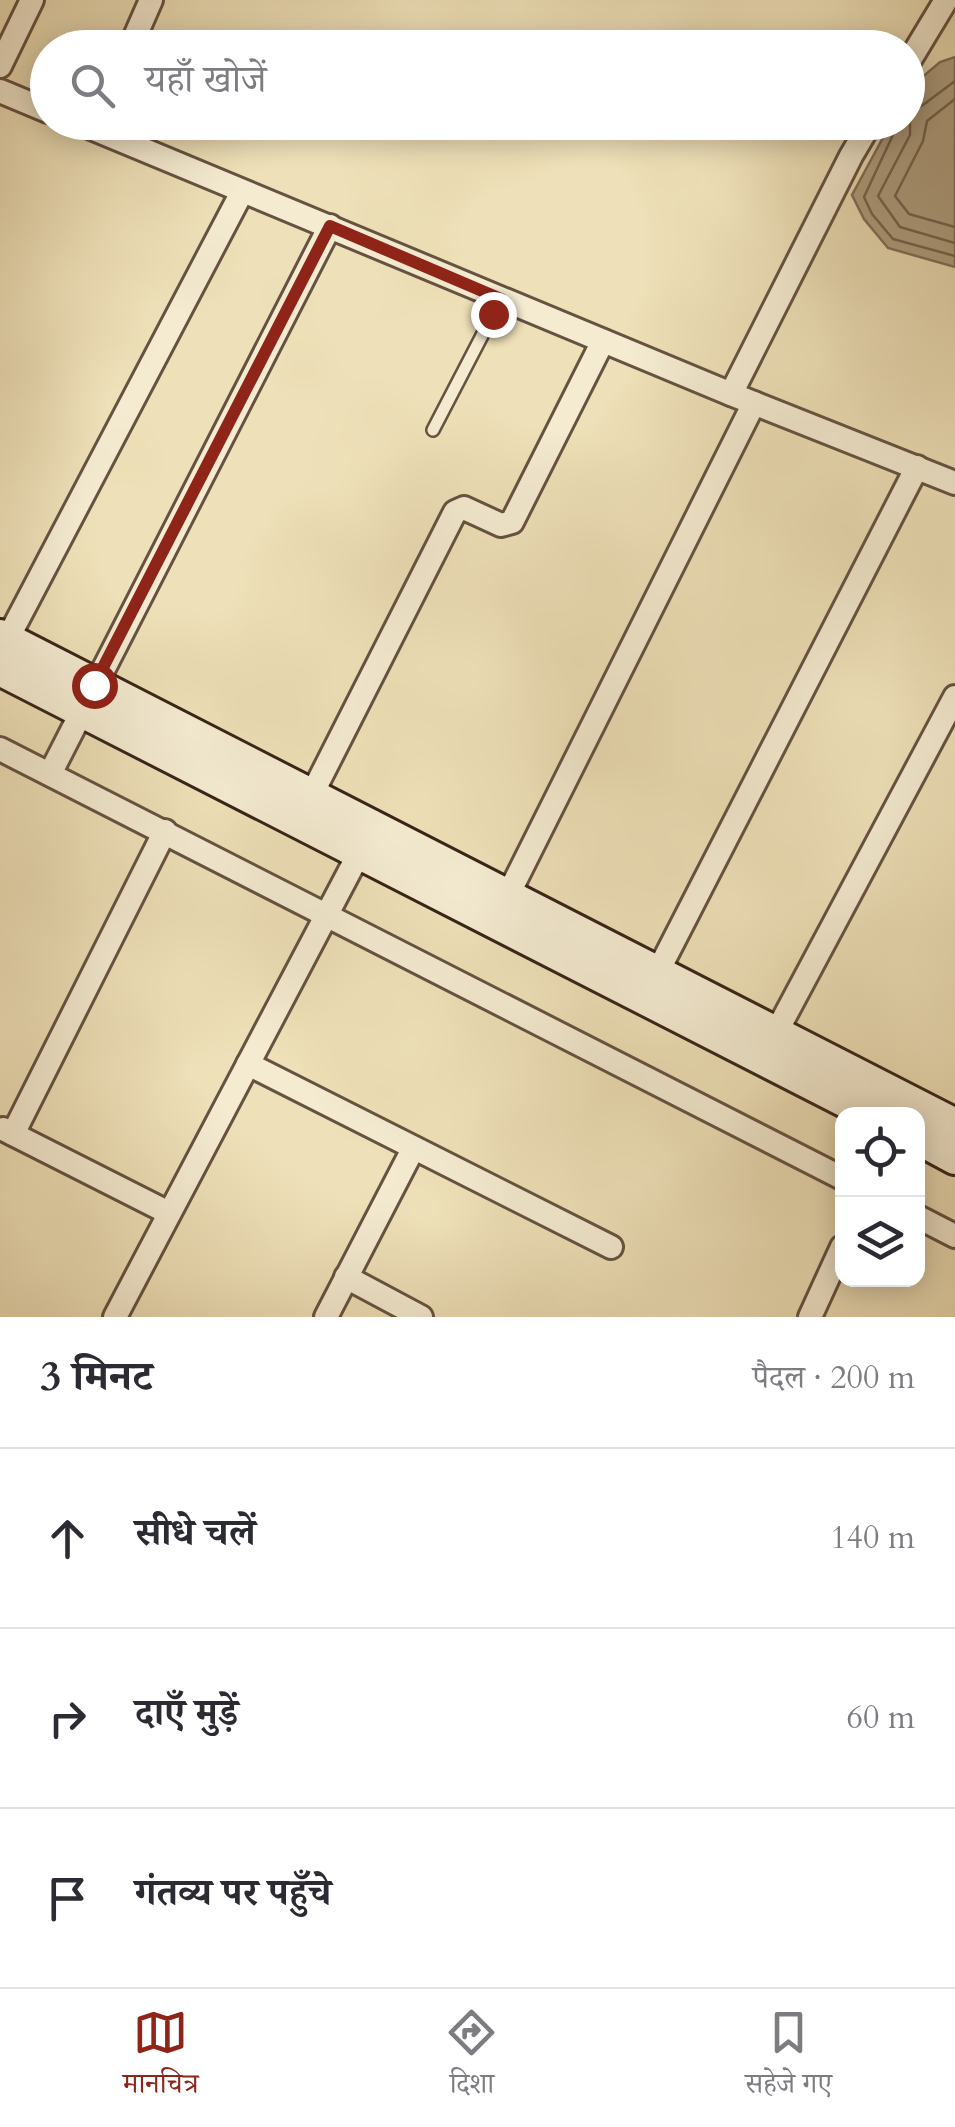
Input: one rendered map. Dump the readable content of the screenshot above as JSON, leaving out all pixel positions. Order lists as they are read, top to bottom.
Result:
{
  "page": {
    "search": "यहाँ खोजें",
    "heading": ["3 मिनट", "पैदल · 200 m"],
    "list": [
      ["सीधे चलें", "140 m"],
      ["दाएँ मुड़ें", "60 m"],
      "गंतव्य पर पहुँचे"
    ],
    "nav": ["मानचित्र", "दिशा", "सहेजे गए"]
  }
}
